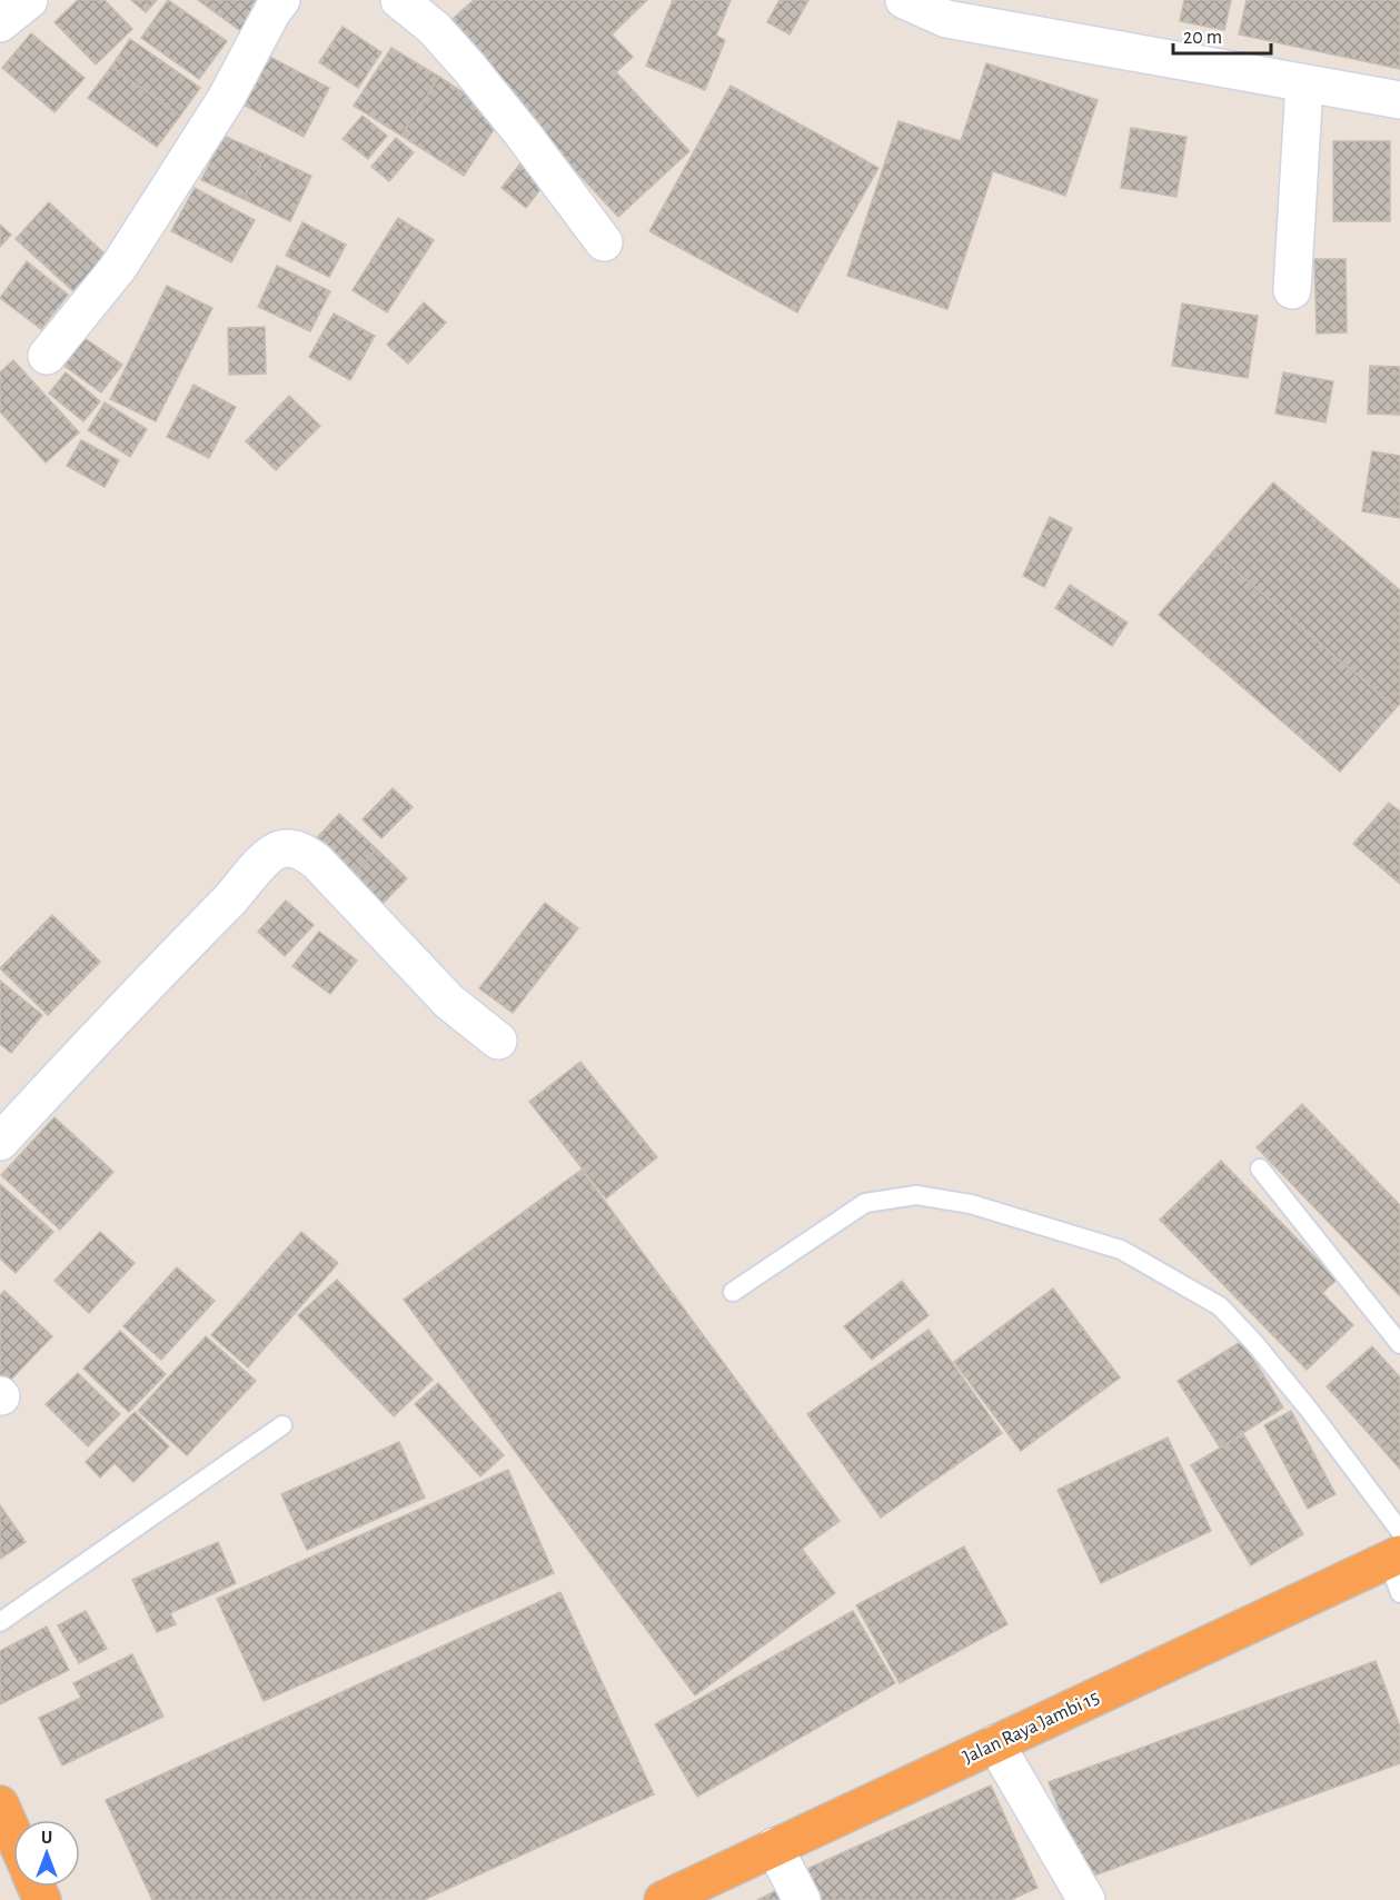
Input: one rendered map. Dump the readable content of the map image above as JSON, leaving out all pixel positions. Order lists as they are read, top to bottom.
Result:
{
  "streets": {
    "highway": ["Jalan Raya Jambi 15"]
  },
  "scale_bar": "20 m",
  "north": "top"
}
